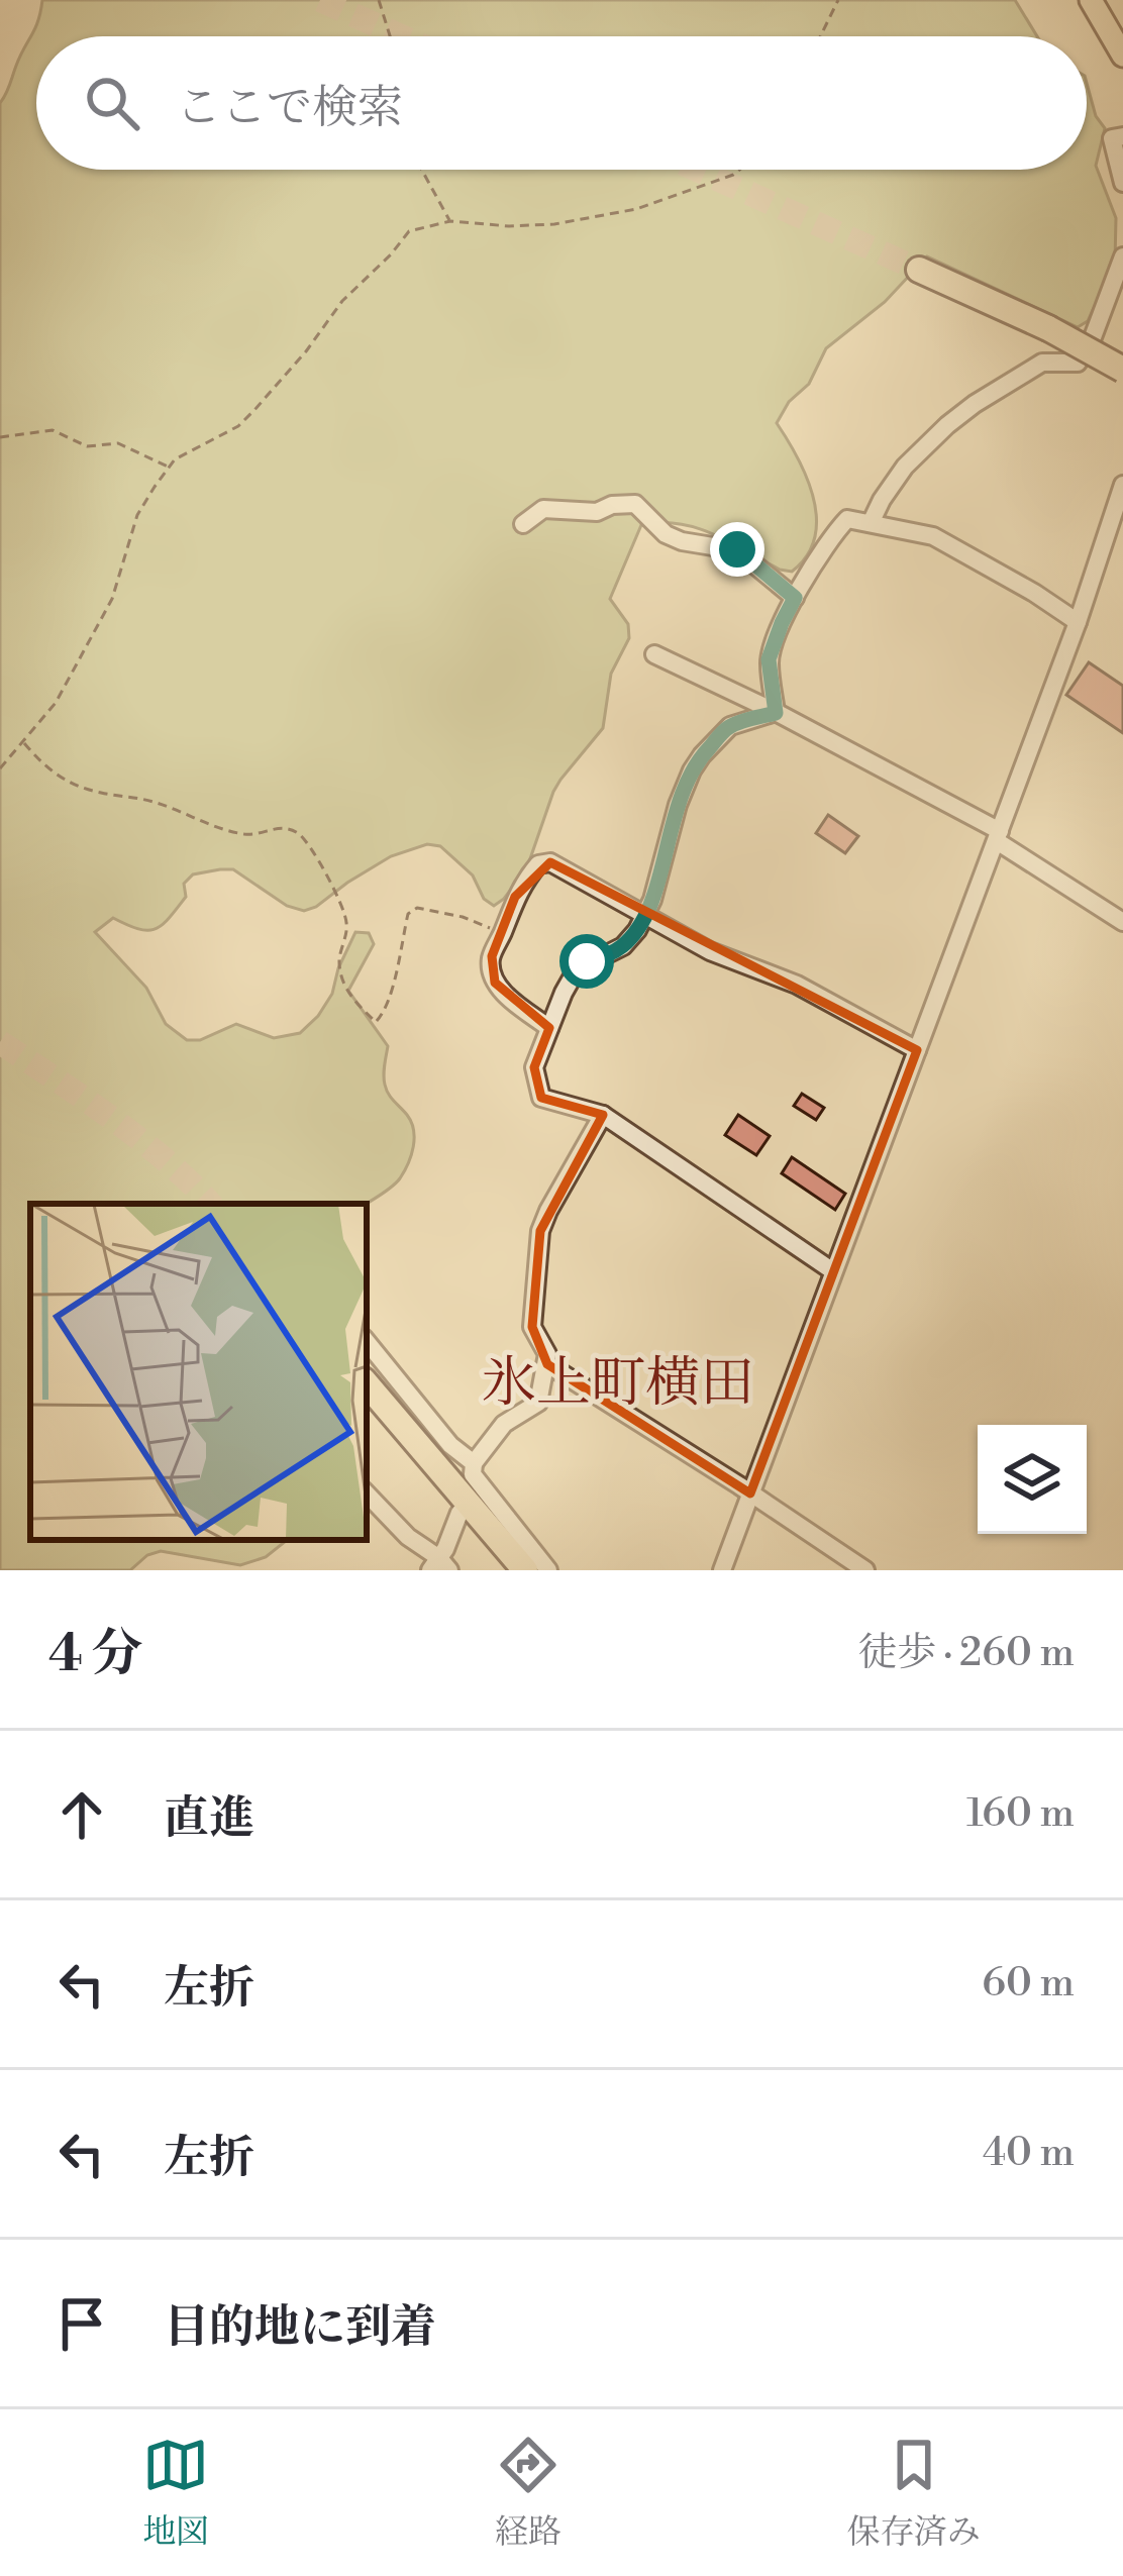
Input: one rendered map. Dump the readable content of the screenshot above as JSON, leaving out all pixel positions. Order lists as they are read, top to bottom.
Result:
{
  "districts": ["氷上町横田"],
  "page": {
    "search": "ここで検索",
    "heading": ["4 分", "徒歩 · 260 m"],
    "list": [
      ["直進", "160 m"],
      ["左折", "60 m"],
      ["左折", "40 m"],
      "目的地に到着"
    ],
    "nav": ["地図", "経路", "保存済み"]
  }
}
